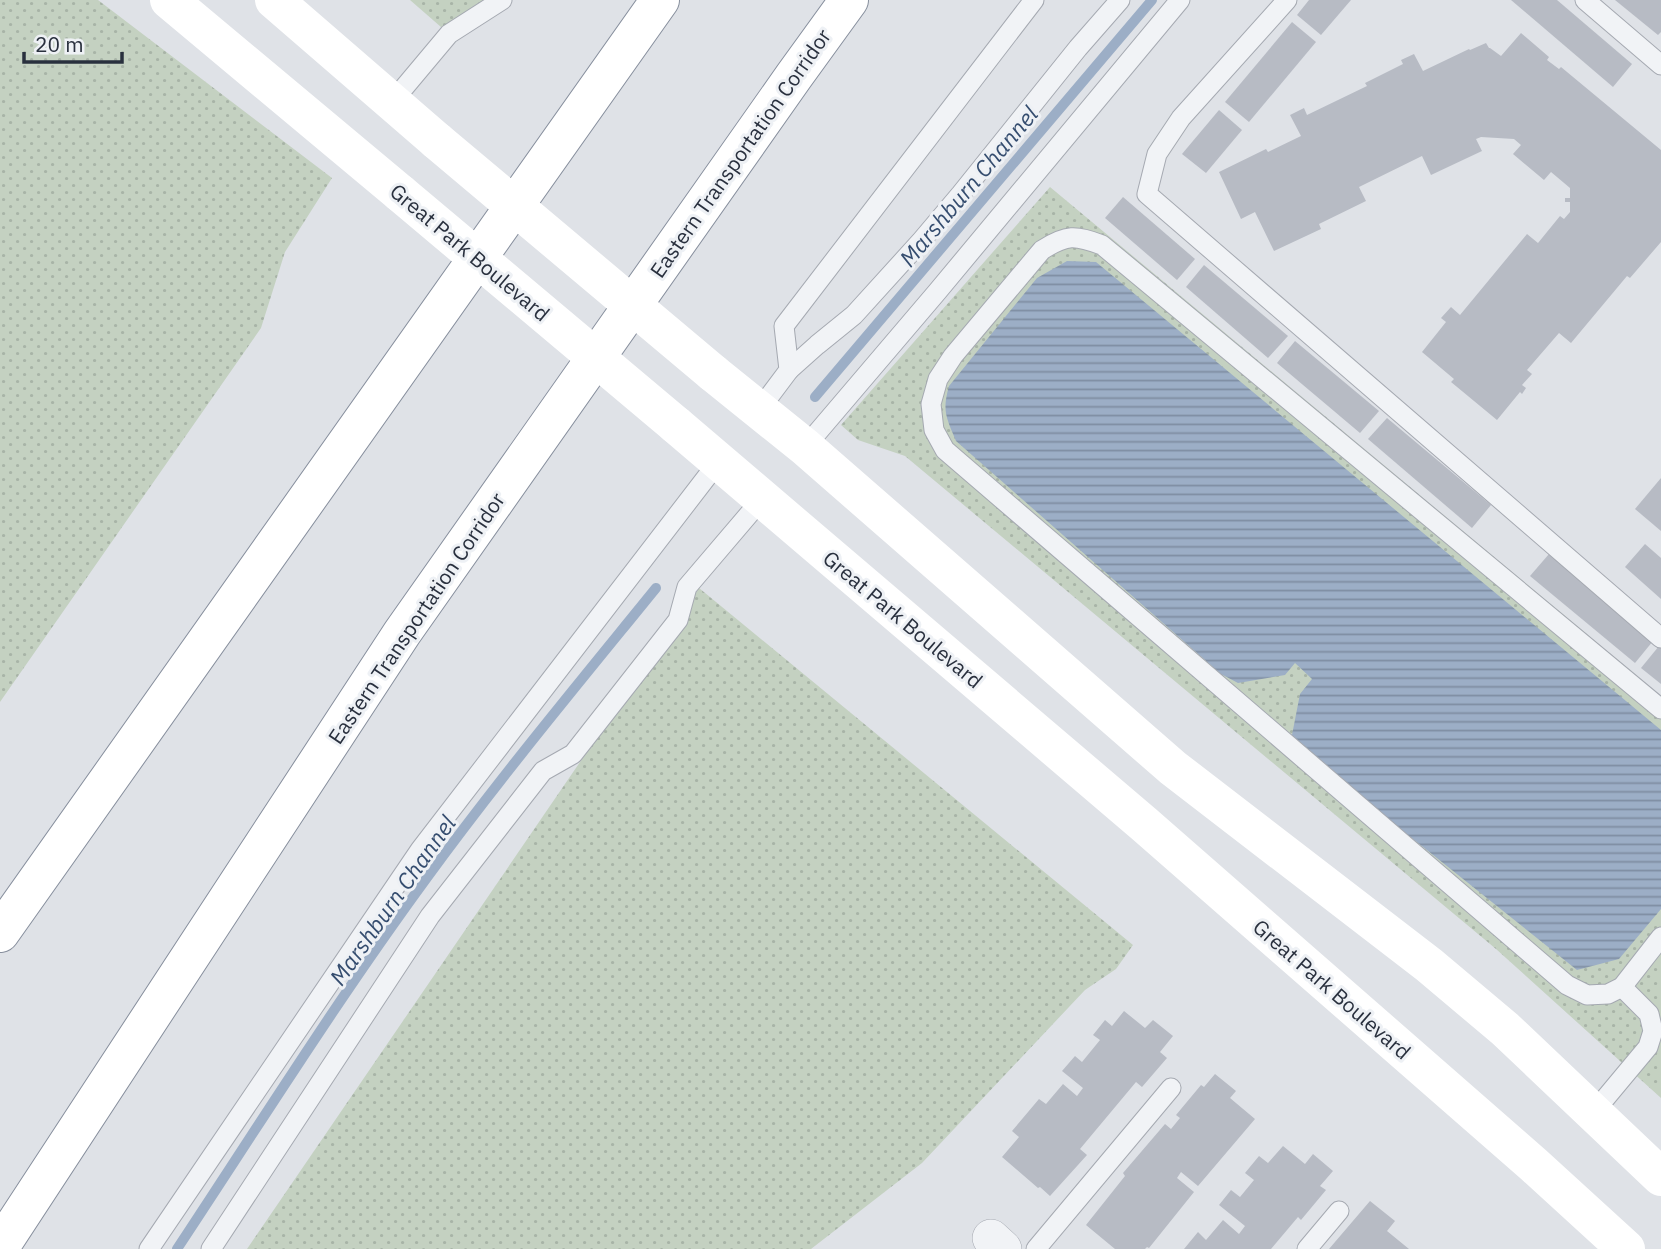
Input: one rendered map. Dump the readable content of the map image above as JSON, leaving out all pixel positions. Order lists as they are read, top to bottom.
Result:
{
  "streets": {
    "main road": ["Eastern Transportation Corridor", "Great Park Boulevard"]
  },
  "water": ["Marshburn Channel"],
  "scale_bar": "20 m"
}
